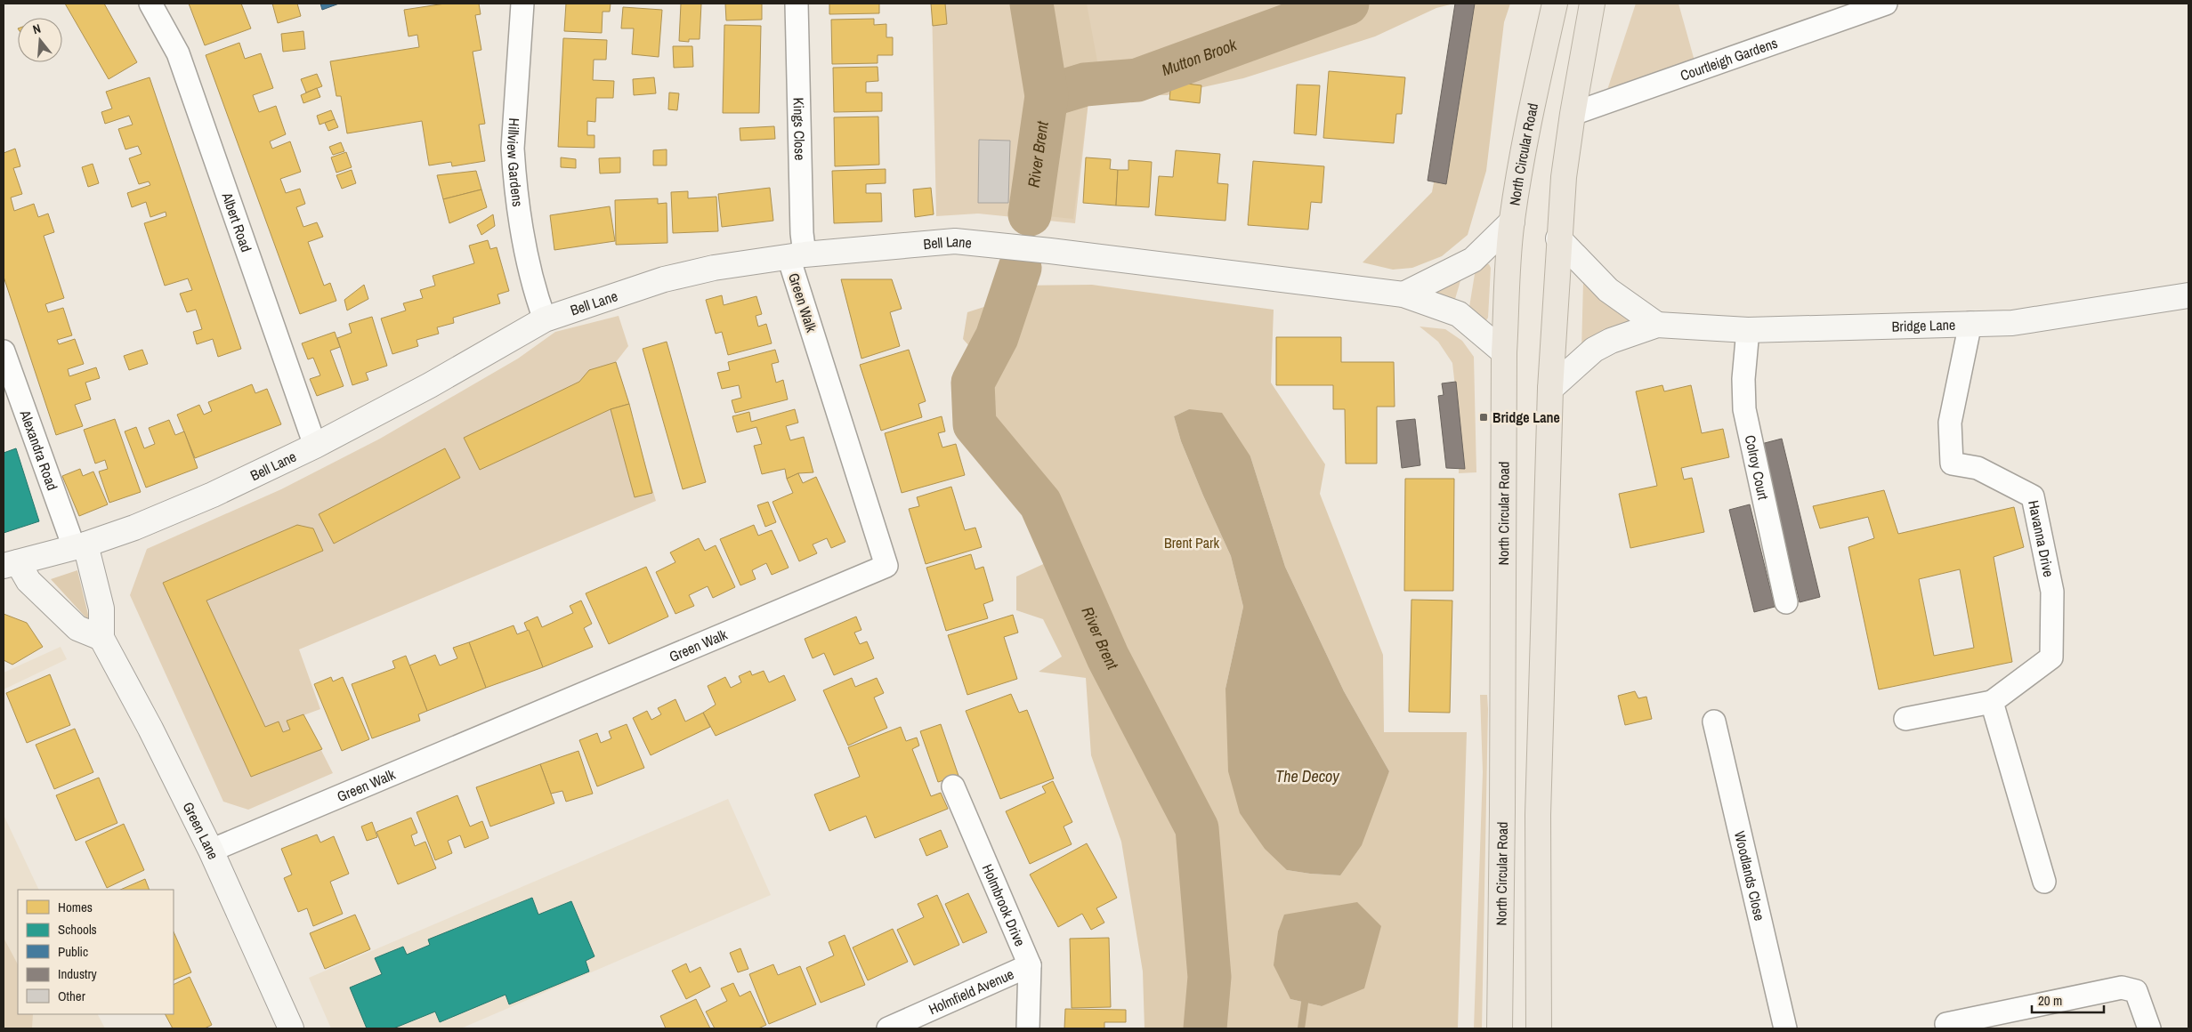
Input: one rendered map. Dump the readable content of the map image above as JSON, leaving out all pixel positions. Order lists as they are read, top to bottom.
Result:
{
  "streets": {
    "highway": ["North Circular Road"],
    "street": [
      "Courtleigh Gardens",
      "Kings Close",
      "Hillview Gardens",
      "Albert Road",
      "Bell Lane",
      "Green Walk",
      "Bridge Lane",
      "Alexandra Road",
      "Colroy Court",
      "Havanna Drive",
      "Green Lane",
      "Woodlands Close",
      "Holmbrook Drive",
      "Holmfield Avenue"
    ]
  },
  "crossings": [
    ["Kings Close", "Bell Lane"],
    ["Kings Close", "Green Walk"],
    ["Hillview Gardens", "Bell Lane"],
    ["Albert Road", "Bell Lane"],
    ["Bell Lane", "Green Walk"],
    ["Bell Lane", "Alexandra Road"],
    ["Bell Lane", "Green Lane"],
    ["Green Walk", "Green Lane"],
    ["Bridge Lane", "Colroy Court"],
    ["Bridge Lane", "Havanna Drive"],
    ["Alexandra Road", "Green Lane"],
    ["Holmbrook Drive", "Holmfield Avenue"]
  ],
  "water": ["Mutton Brook", "River Brent", "The Decoy"],
  "parks": ["Brent Park"],
  "places": {
    "transit": ["Bridge Lane"]
  },
  "legend": [
    "Homes",
    "Schools",
    "Public",
    "Industry",
    "Other"
  ],
  "scale_bar": "20 m",
  "north": "top"
}
